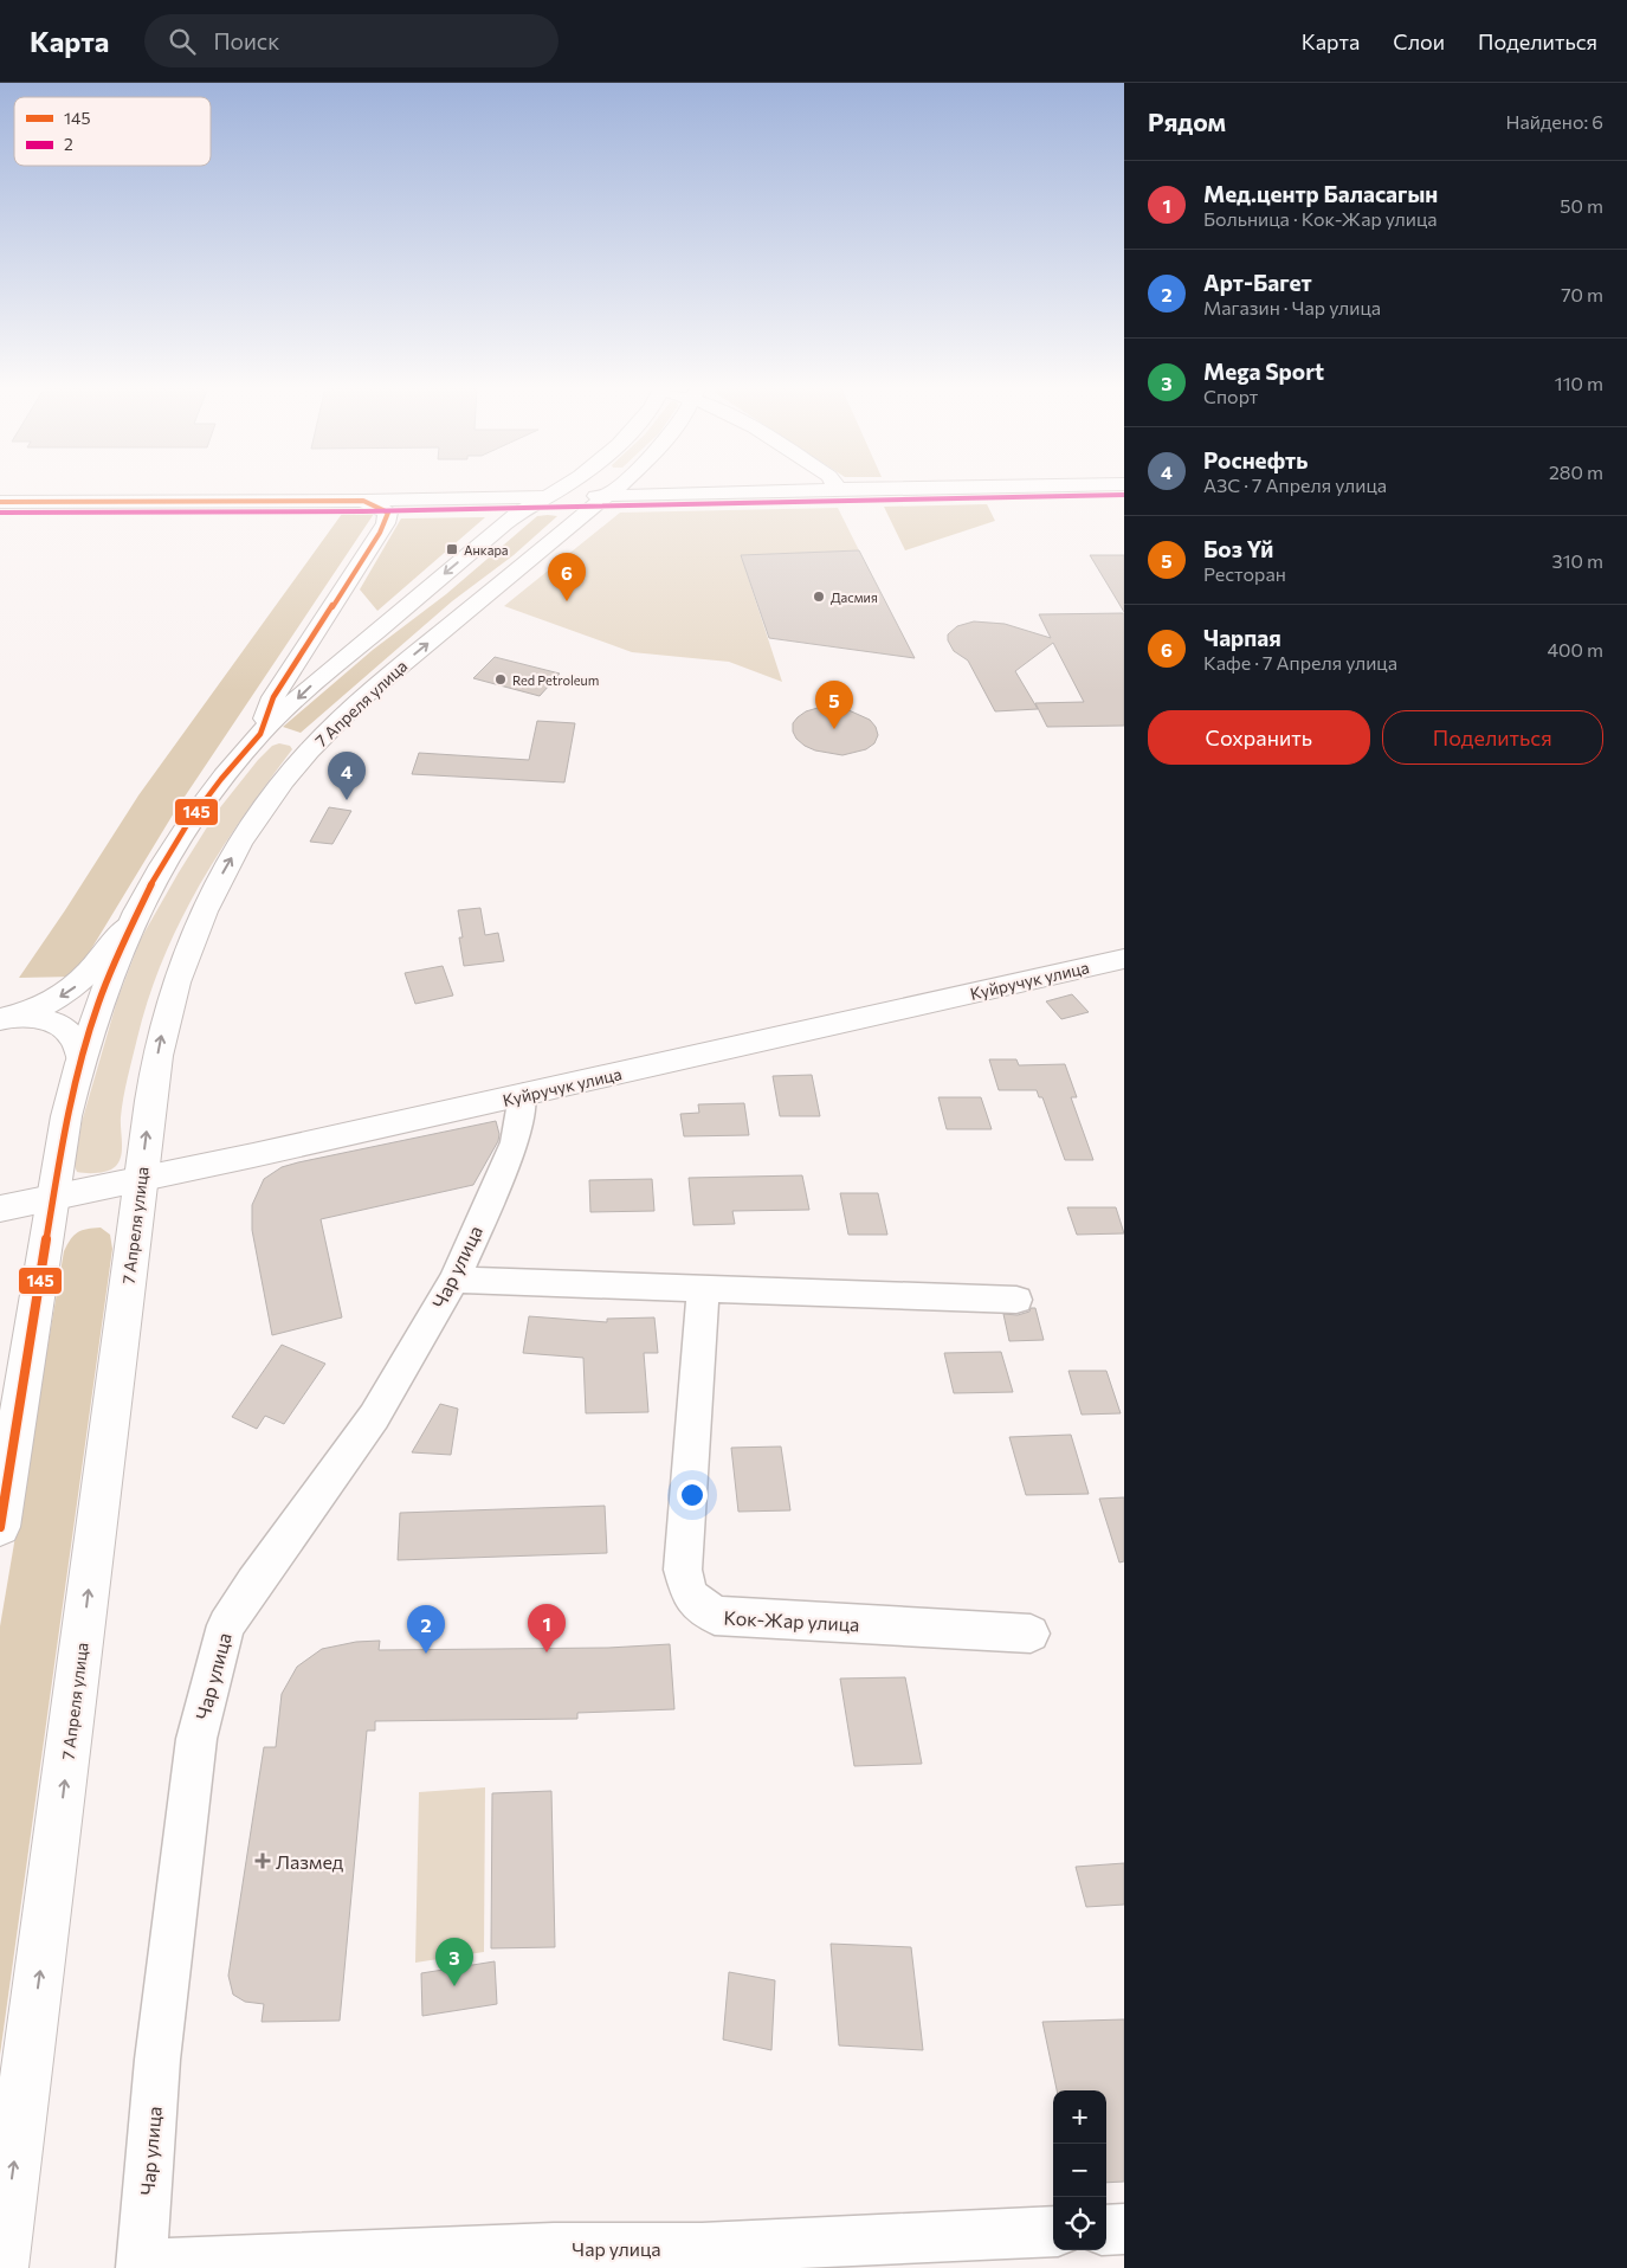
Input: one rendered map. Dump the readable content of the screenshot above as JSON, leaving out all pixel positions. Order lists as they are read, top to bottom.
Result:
{
  "streets": {
    "main road": ["7 Апреля улица", "Куйручук улица"],
    "street": ["Чар улица", "Кок-Жар улица"]
  },
  "crossings": [
    ["7 Апреля улица", "Куйручук улица"],
    ["Куйручук улица", "Чар улица"]
  ],
  "places": {
    "transit": ["Анкара"],
    "other": ["Дасмия", "Red Petroleum"],
    "health": ["Лазмед"]
  },
  "lines": ["transit line 2", "transit line 145"],
  "legend": ["145", "2"],
  "page": {
    "header": "Карта",
    "search": "Поиск",
    "nav": ["Карта", "Слои", "Поделиться"],
    "heading": ["Рядом", "Найдено: 6"],
    "list": [
      {
        "mark": "1",
        "name": "Мед.центр Баласагын",
        "note": "Больница · Кок-Жар улица",
        "value": "50 m"
      },
      {
        "mark": "2",
        "name": "Арт-Багет",
        "note": "Магазин · Чар улица",
        "value": "70 m"
      },
      {
        "mark": "3",
        "name": "Mega Sport",
        "note": "Спорт",
        "value": "110 m"
      },
      {
        "mark": "4",
        "name": "Роснефть",
        "note": "АЗС · 7 Апреля улица",
        "value": "280 m"
      },
      {
        "mark": "5",
        "name": "Боз Үй",
        "note": "Ресторан",
        "value": "310 m"
      },
      {
        "mark": "6",
        "name": "Чарпая",
        "note": "Кафе · 7 Апреля улица",
        "value": "400 m"
      }
    ],
    "pins": [
      "6",
      "5",
      "4",
      "1",
      "2",
      "3"
    ],
    "buttons": ["Сохранить", "Поделиться"],
    "map_buttons": ["+", "−"]
  }
}
